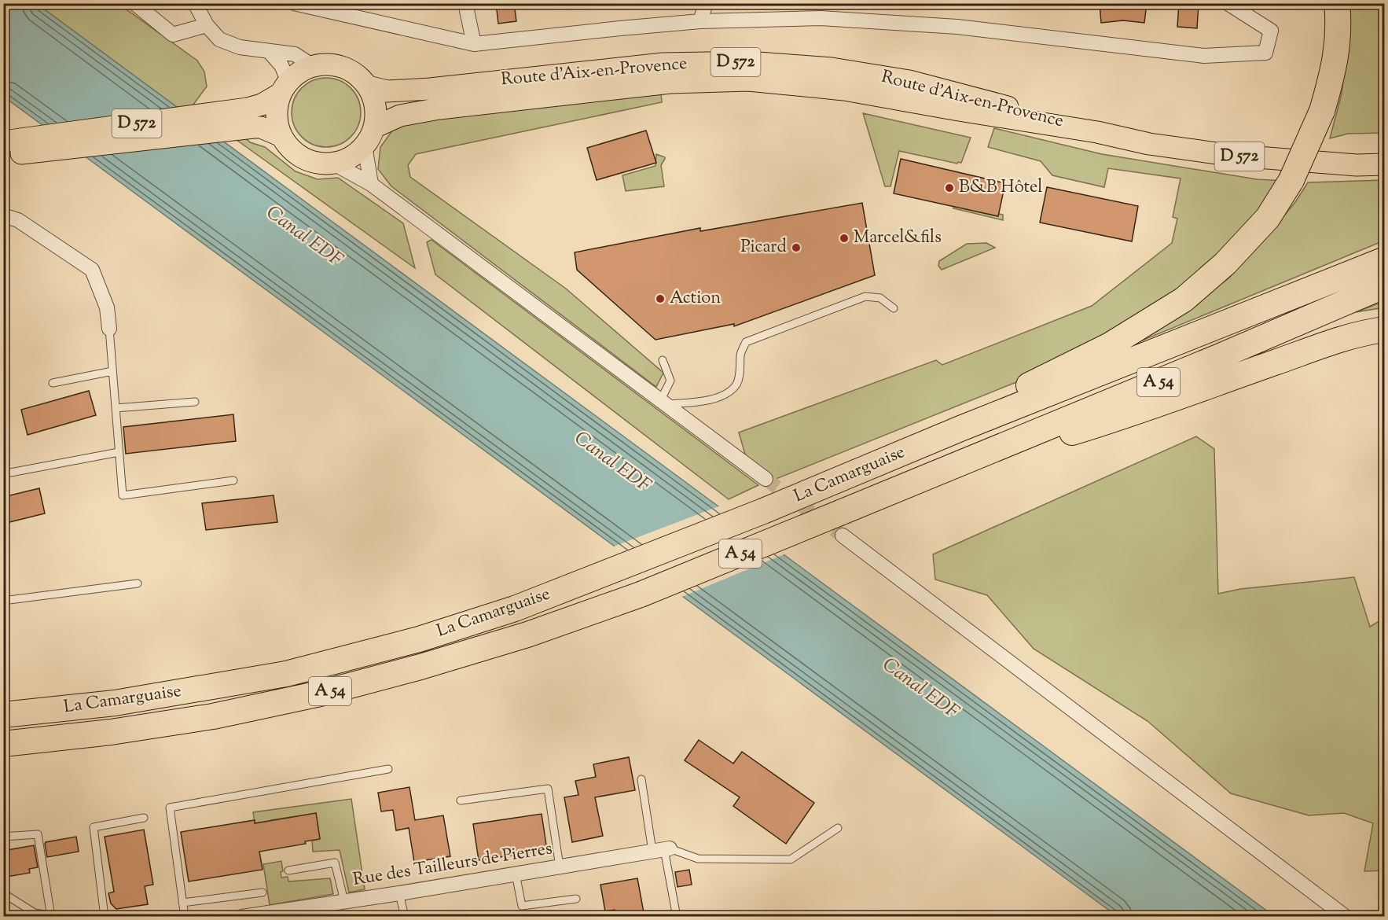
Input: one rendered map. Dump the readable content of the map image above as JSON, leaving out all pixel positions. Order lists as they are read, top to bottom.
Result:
{
  "streets": {
    "highway": ["A 54", "La Camarguaise"],
    "main road": ["D 572", "Route d'Aix-en-Provence"],
    "street": ["Rue des Tailleurs de Pierres"]
  },
  "crossings": [
    ["D 572", "Route d'Aix-en-Provence"],
    ["A 54", "La Camarguaise"]
  ],
  "water": ["Canal EDF"],
  "places": [
    "B&B Hôtel",
    "Marcel&fils",
    "Picard",
    "Action"
  ]
}
